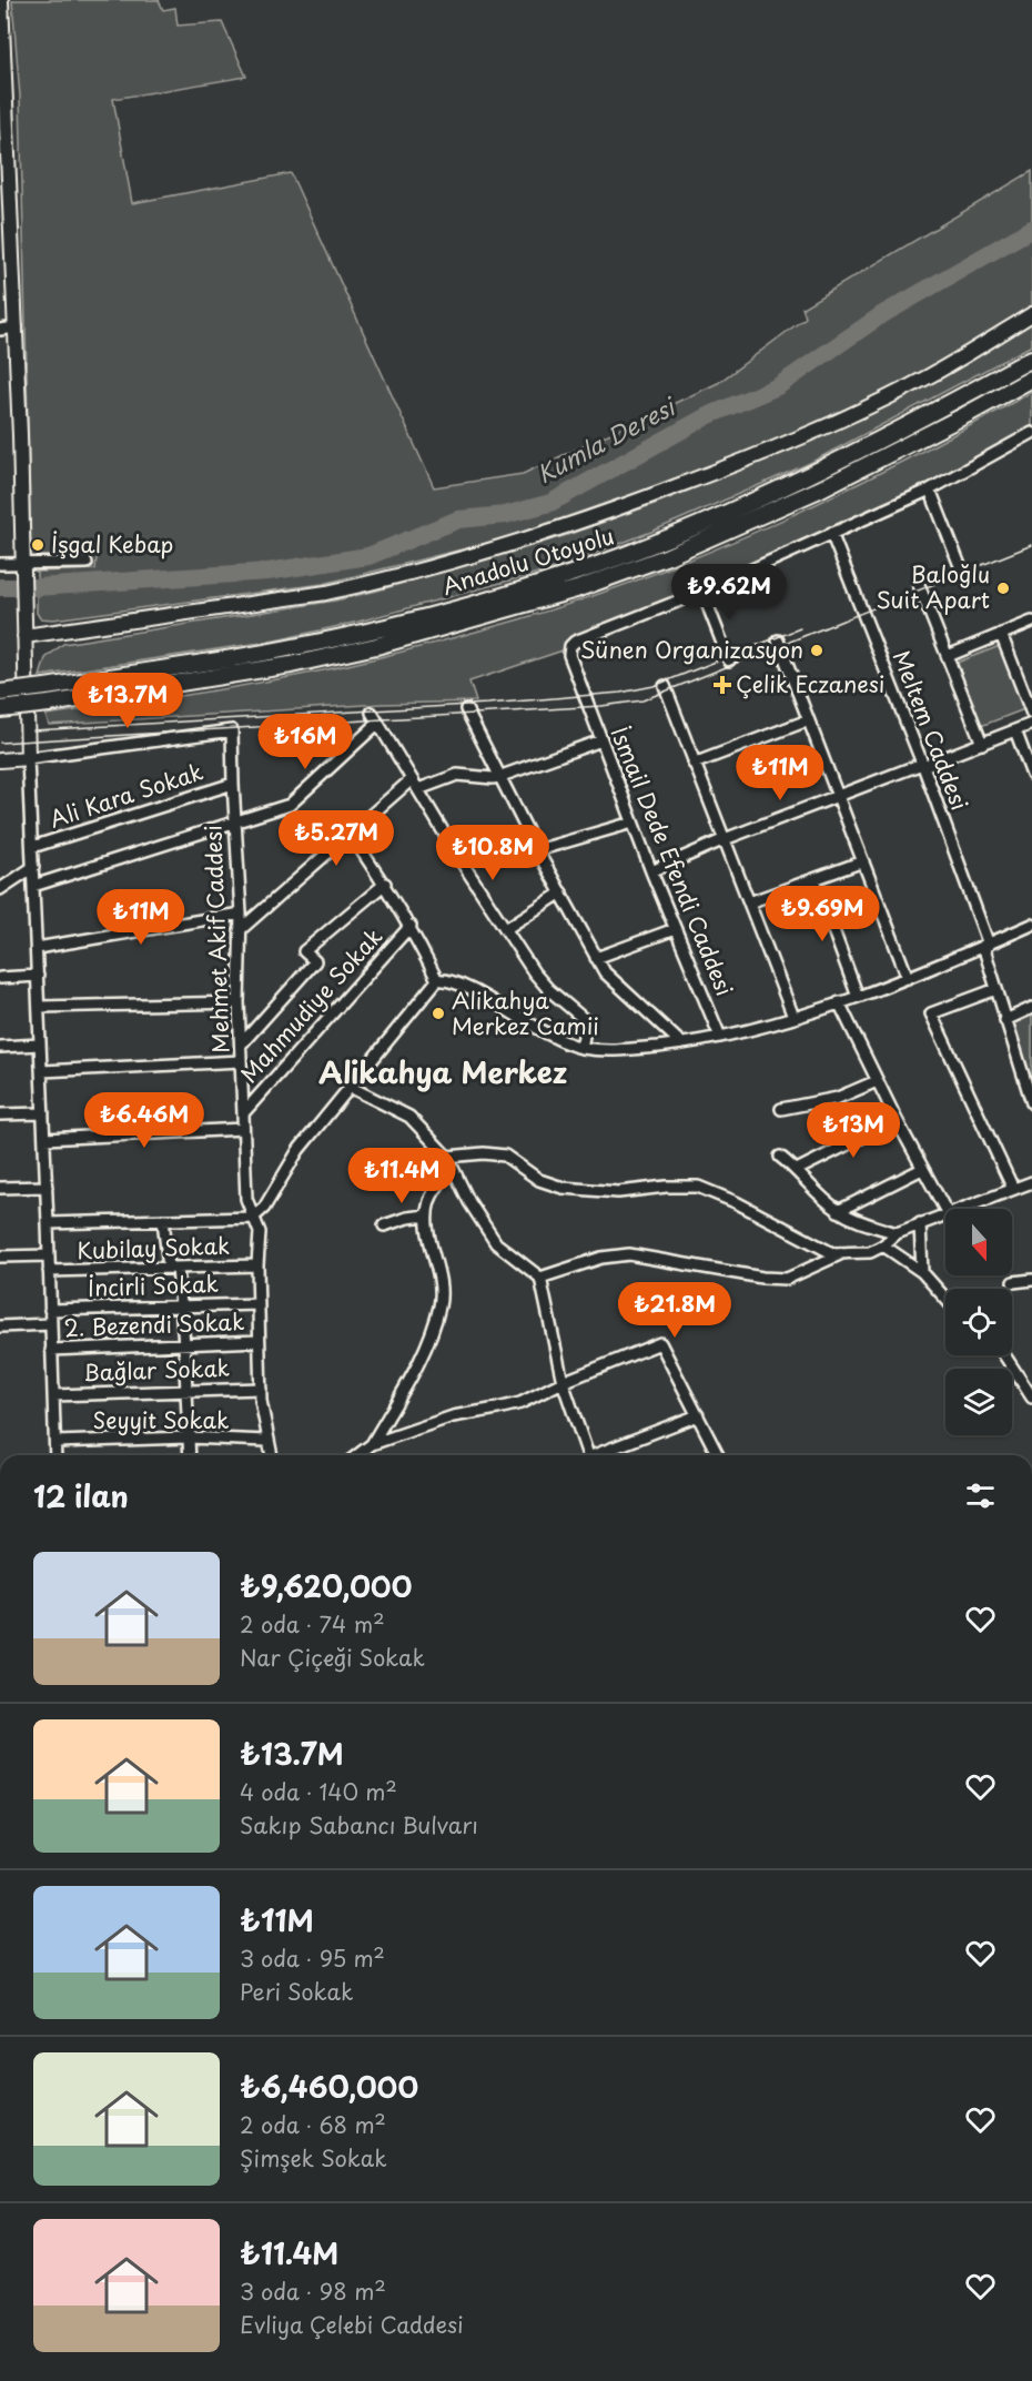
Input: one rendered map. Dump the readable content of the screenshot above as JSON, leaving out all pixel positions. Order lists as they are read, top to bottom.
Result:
{
  "streets": {
    "highway": ["Anadolu Otoyolu"],
    "street": [
      "Meltem Caddesi",
      "Ali Kara Sokak",
      "İsmail Dede Efendi Caddesi",
      "Mehmet Akif Caddesi",
      "Mahmudiye Sokak",
      "Kubilay Sokak",
      "İncirli Sokak",
      "2. Bezendi Sokak",
      "Bağlar Sokak",
      "Seyyit Sokak"
    ]
  },
  "crossings": [
    ["Meltem Caddesi", "İsmail Dede Efendi Caddesi"],
    ["Ali Kara Sokak", "Mehmet Akif Caddesi"],
    ["Mehmet Akif Caddesi", "Mahmudiye Sokak"],
    ["Mehmet Akif Caddesi", "Kubilay Sokak"],
    ["Mehmet Akif Caddesi", "İncirli Sokak"],
    ["Mehmet Akif Caddesi", "2. Bezendi Sokak"],
    ["Mehmet Akif Caddesi", "Bağlar Sokak"],
    ["Mehmet Akif Caddesi", "Seyyit Sokak"]
  ],
  "districts": ["Alikahya Merkez"],
  "water": ["Kumla Deresi"],
  "places": {
    "other": [
      "İşgal Kebap",
      "Baloğlu Suit Apart",
      "Sünen Organizasyon",
      "Alikahya Merkez Camii"
    ],
    "health": ["Çelik Eczanesi"]
  },
  "north": "bottom",
  "page": {
    "price": [
      "₺9.62M",
      "₺13.7M",
      "₺16M",
      "₺11M",
      "₺5.27M",
      "₺10.8M",
      "₺9.69M",
      "₺11M",
      "₺6.46M",
      "₺13M",
      "₺11.4M",
      "₺21.8M"
    ],
    "heading": "12 ilan",
    "list": [
      {
        "name": "₺9,620,000",
        "note": "2 oda · 74 m² · Nar Çiçeği Sokak"
      },
      {
        "name": "₺13.7M",
        "note": "4 oda · 140 m² · Sakıp Sabancı Bulvarı"
      },
      {
        "name": "₺11M",
        "note": "3 oda · 95 m² · Peri Sokak"
      },
      {
        "name": "₺6,460,000",
        "note": "2 oda · 68 m² · Şimşek Sokak"
      },
      {
        "name": "₺11.4M",
        "note": "3 oda · 98 m² · Evliya Çelebi Caddesi"
      }
    ]
  }
}
